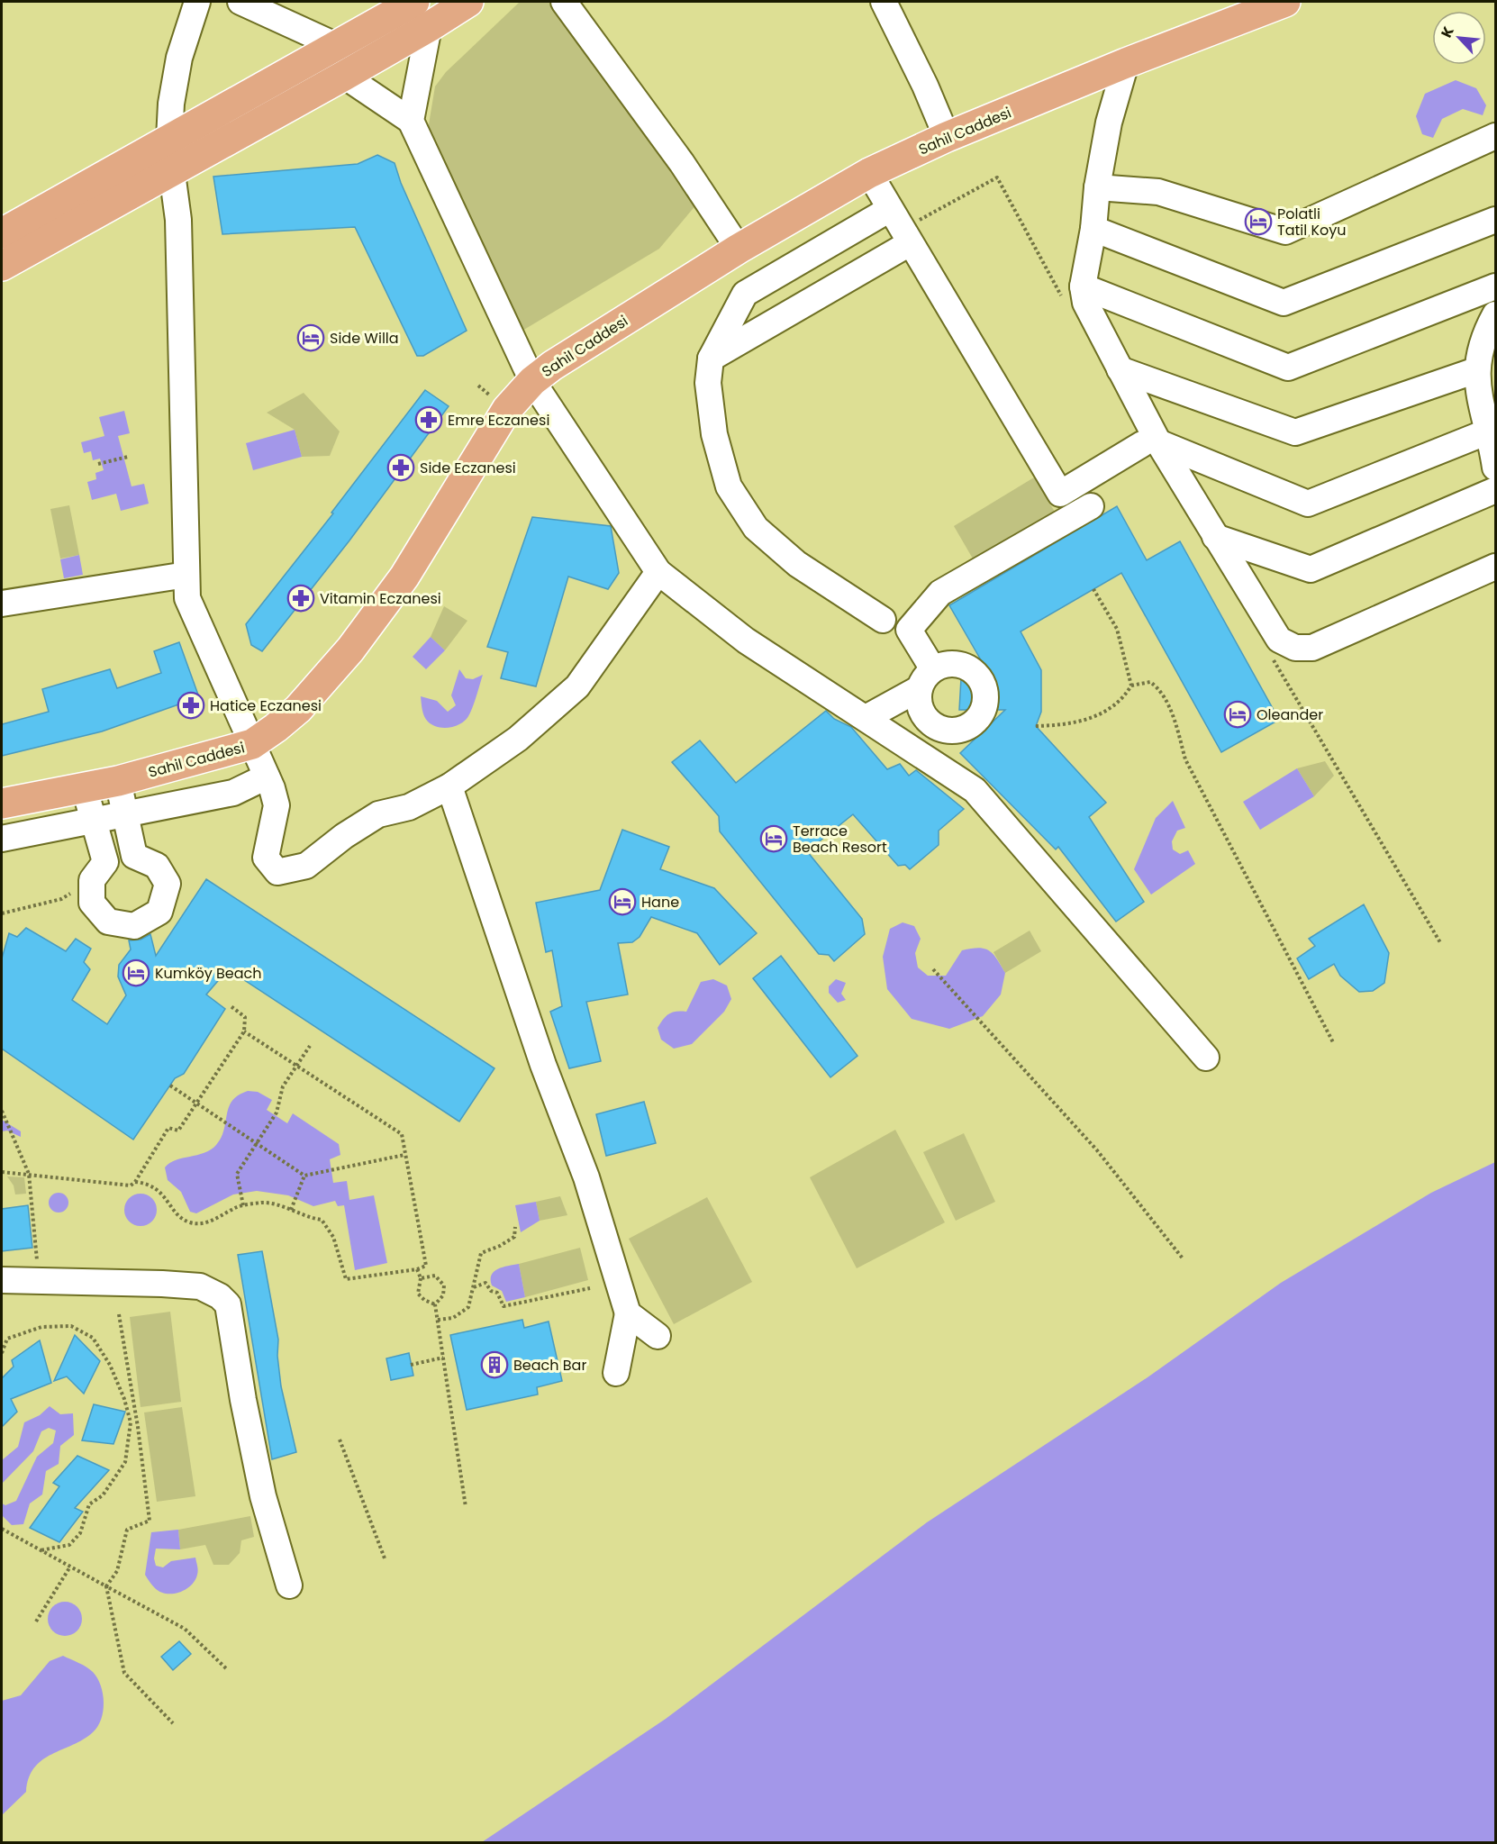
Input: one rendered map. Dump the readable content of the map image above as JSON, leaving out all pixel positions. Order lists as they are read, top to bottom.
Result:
{
  "streets": {
    "main road": ["Sahil Caddesi"]
  },
  "places": {
    "hotel": [
      "Polatli Tatil Koyu",
      "Side Willa",
      "Oleander",
      "Terrace Beach Resort",
      "Hane",
      "Kumköy Beach"
    ],
    "pharmacy": [
      "Emre Eczanesi",
      "Side Eczanesi",
      "Vitamin Eczanesi",
      "Hatice Eczanesi"
    ],
    "building": ["Beach Bar"]
  },
  "north": "top left"
}
